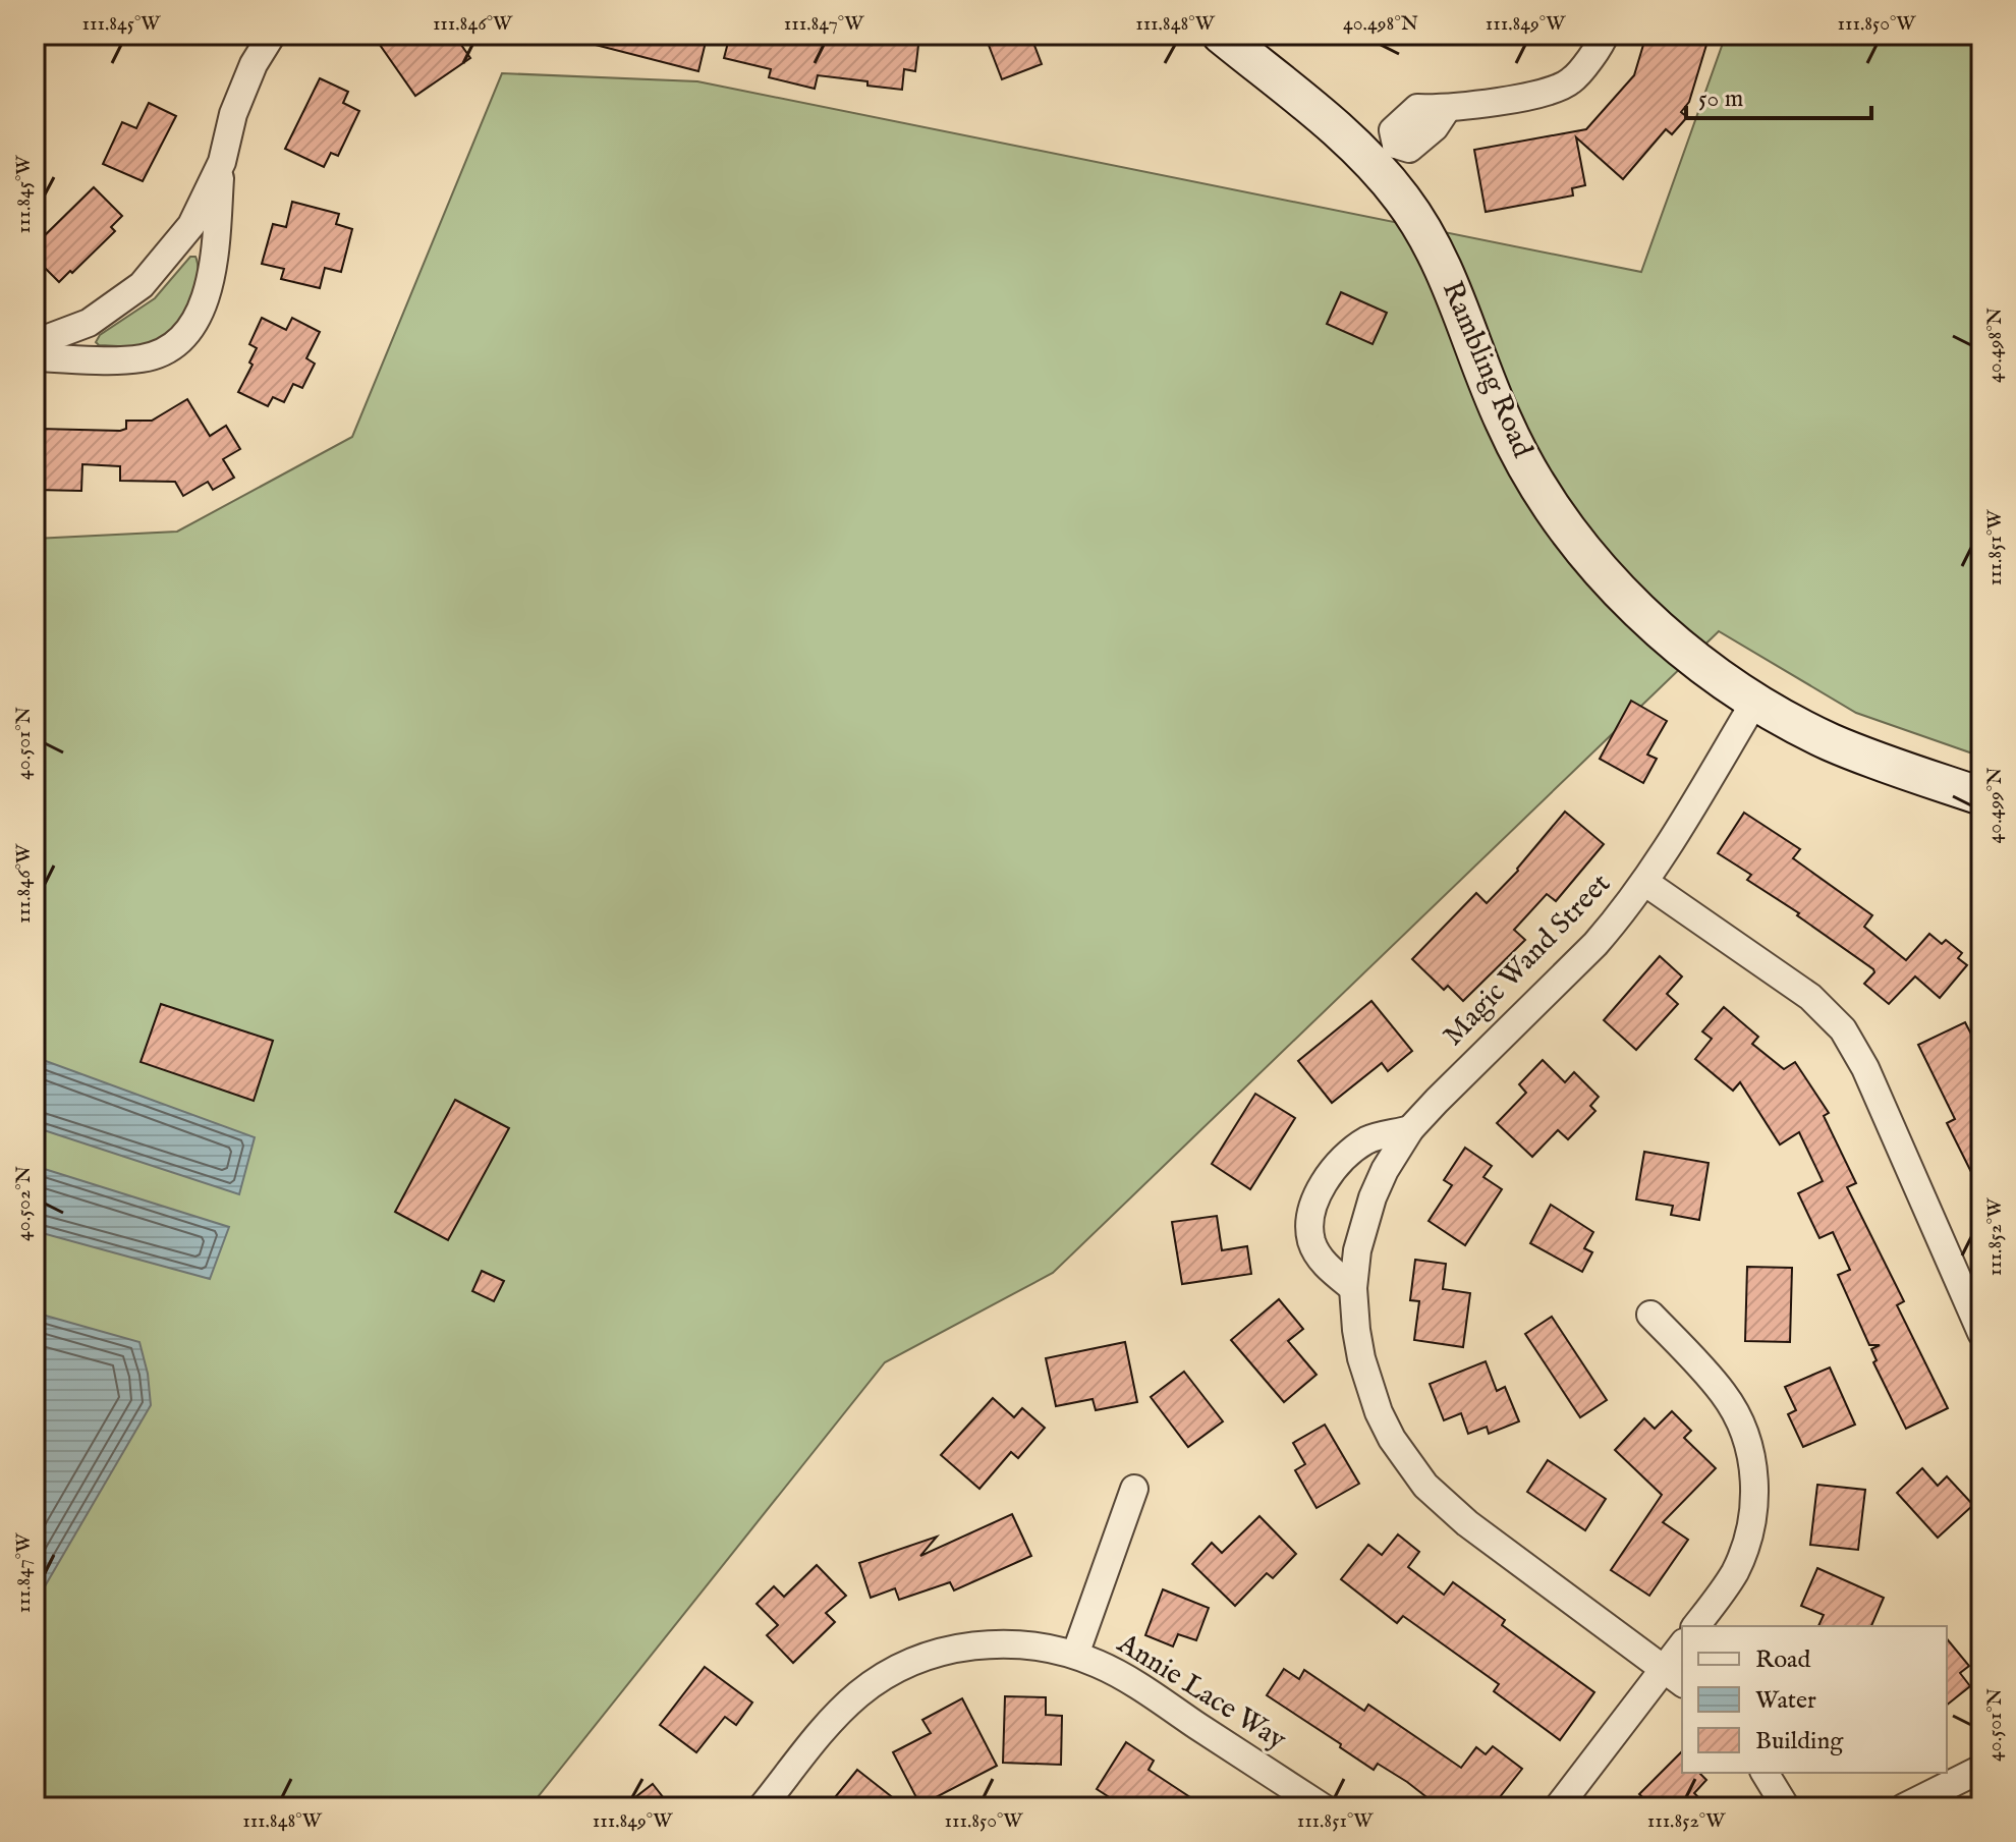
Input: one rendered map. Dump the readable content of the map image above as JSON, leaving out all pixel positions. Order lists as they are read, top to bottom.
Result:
{
  "streets": {
    "street": ["Rambling Road", "Magic Wand Street", "Annie Lace Way"]
  },
  "crossings": [
    ["Rambling Road", "Magic Wand Street"]
  ],
  "legend": ["Road", "Water", "Building"],
  "scale_bar": "50 m",
  "coordinates": [
    "111.845°W",
    "111.846°W",
    "111.847°W",
    "111.848°W",
    "40.498°N",
    "111.849°W",
    "111.850°W",
    "111.851°W",
    "40.501°N",
    "40.499°N",
    "40.502°N",
    "111.852°W"
  ]
}
